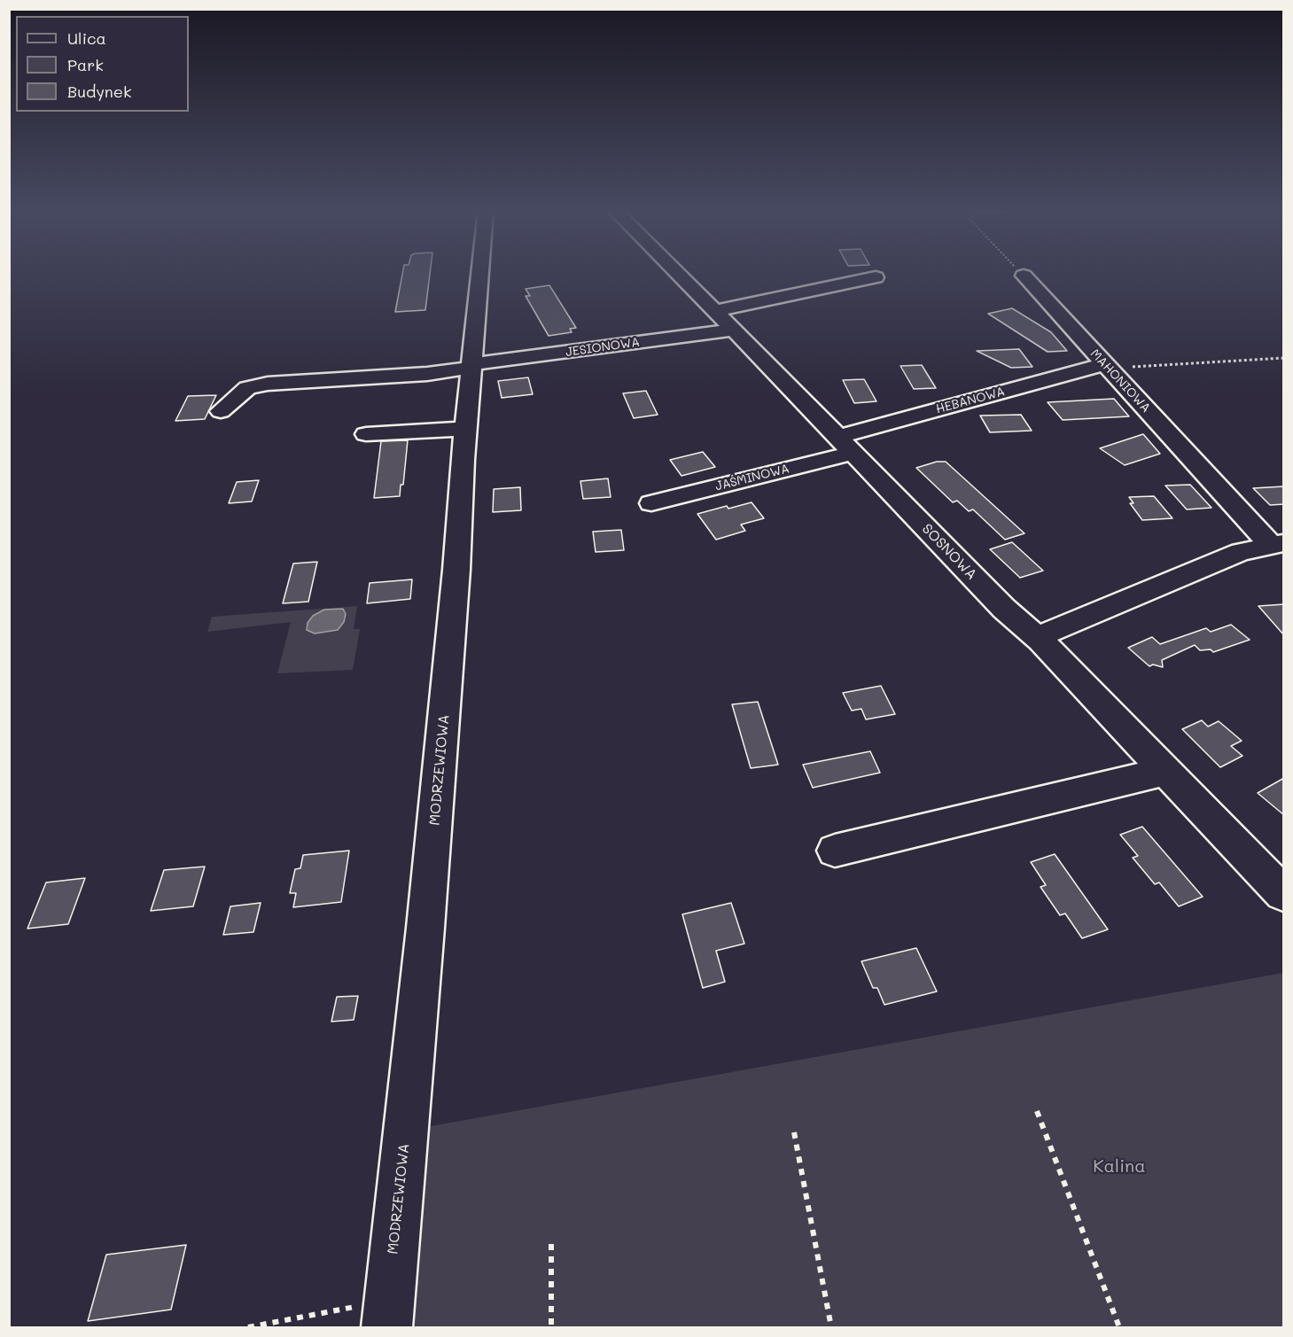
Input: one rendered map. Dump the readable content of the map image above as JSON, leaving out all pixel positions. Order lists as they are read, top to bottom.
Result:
{
  "streets": {
    "street": [
      "JESIONOWA",
      "MAHONIOWA",
      "HEBANOWA",
      "JAŚMINOWA",
      "SOSNOWA",
      "MODRZEWIOWA"
    ]
  },
  "crossings": [
    ["JESIONOWA", "SOSNOWA"],
    ["JESIONOWA", "MODRZEWIOWA"],
    ["MAHONIOWA", "HEBANOWA"],
    ["HEBANOWA", "JAŚMINOWA"],
    ["HEBANOWA", "SOSNOWA"],
    ["JAŚMINOWA", "SOSNOWA"]
  ],
  "parks": ["Kalina"],
  "legend": ["Ulica", "Park", "Budynek"]
}
